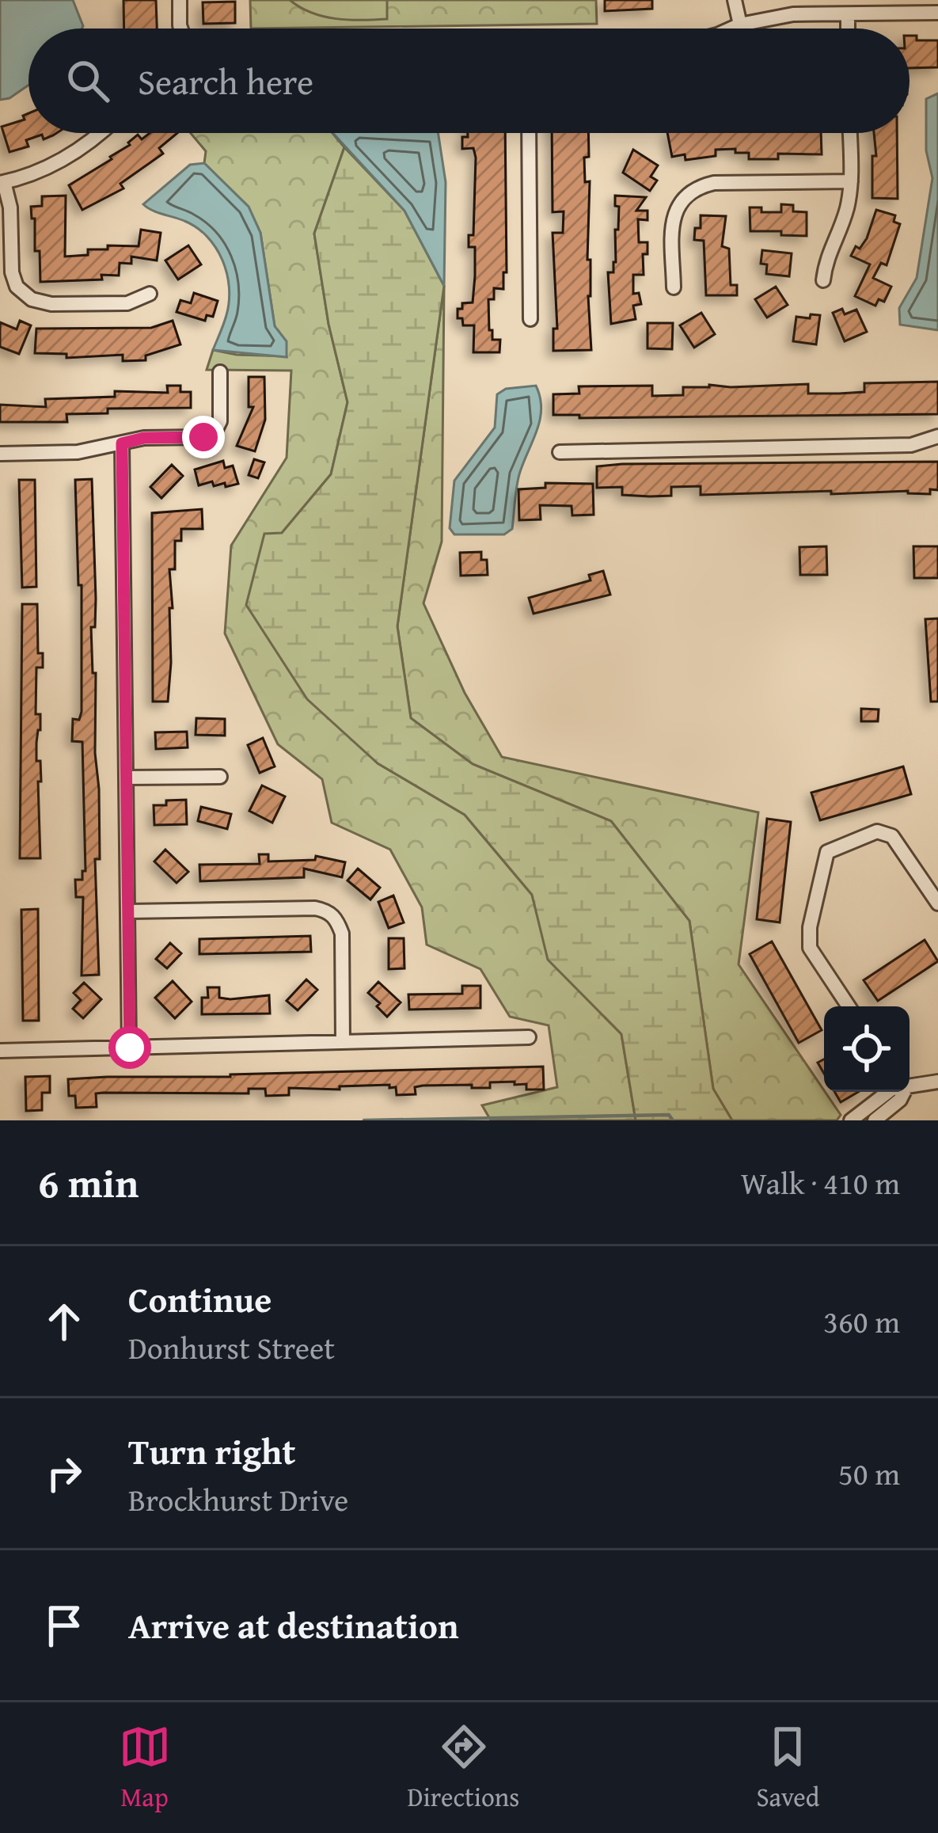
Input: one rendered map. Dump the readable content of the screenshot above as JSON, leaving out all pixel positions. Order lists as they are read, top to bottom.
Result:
{
  "page": {
    "search": "Search here",
    "heading": ["6 min", "Walk · 410 m"],
    "list": [
      ["Continue", "Donhurst Street", "360 m"],
      ["Turn right", "Brockhurst Drive", "50 m"],
      "Arrive at destination"
    ],
    "nav": ["Map", "Directions", "Saved"]
  }
}
